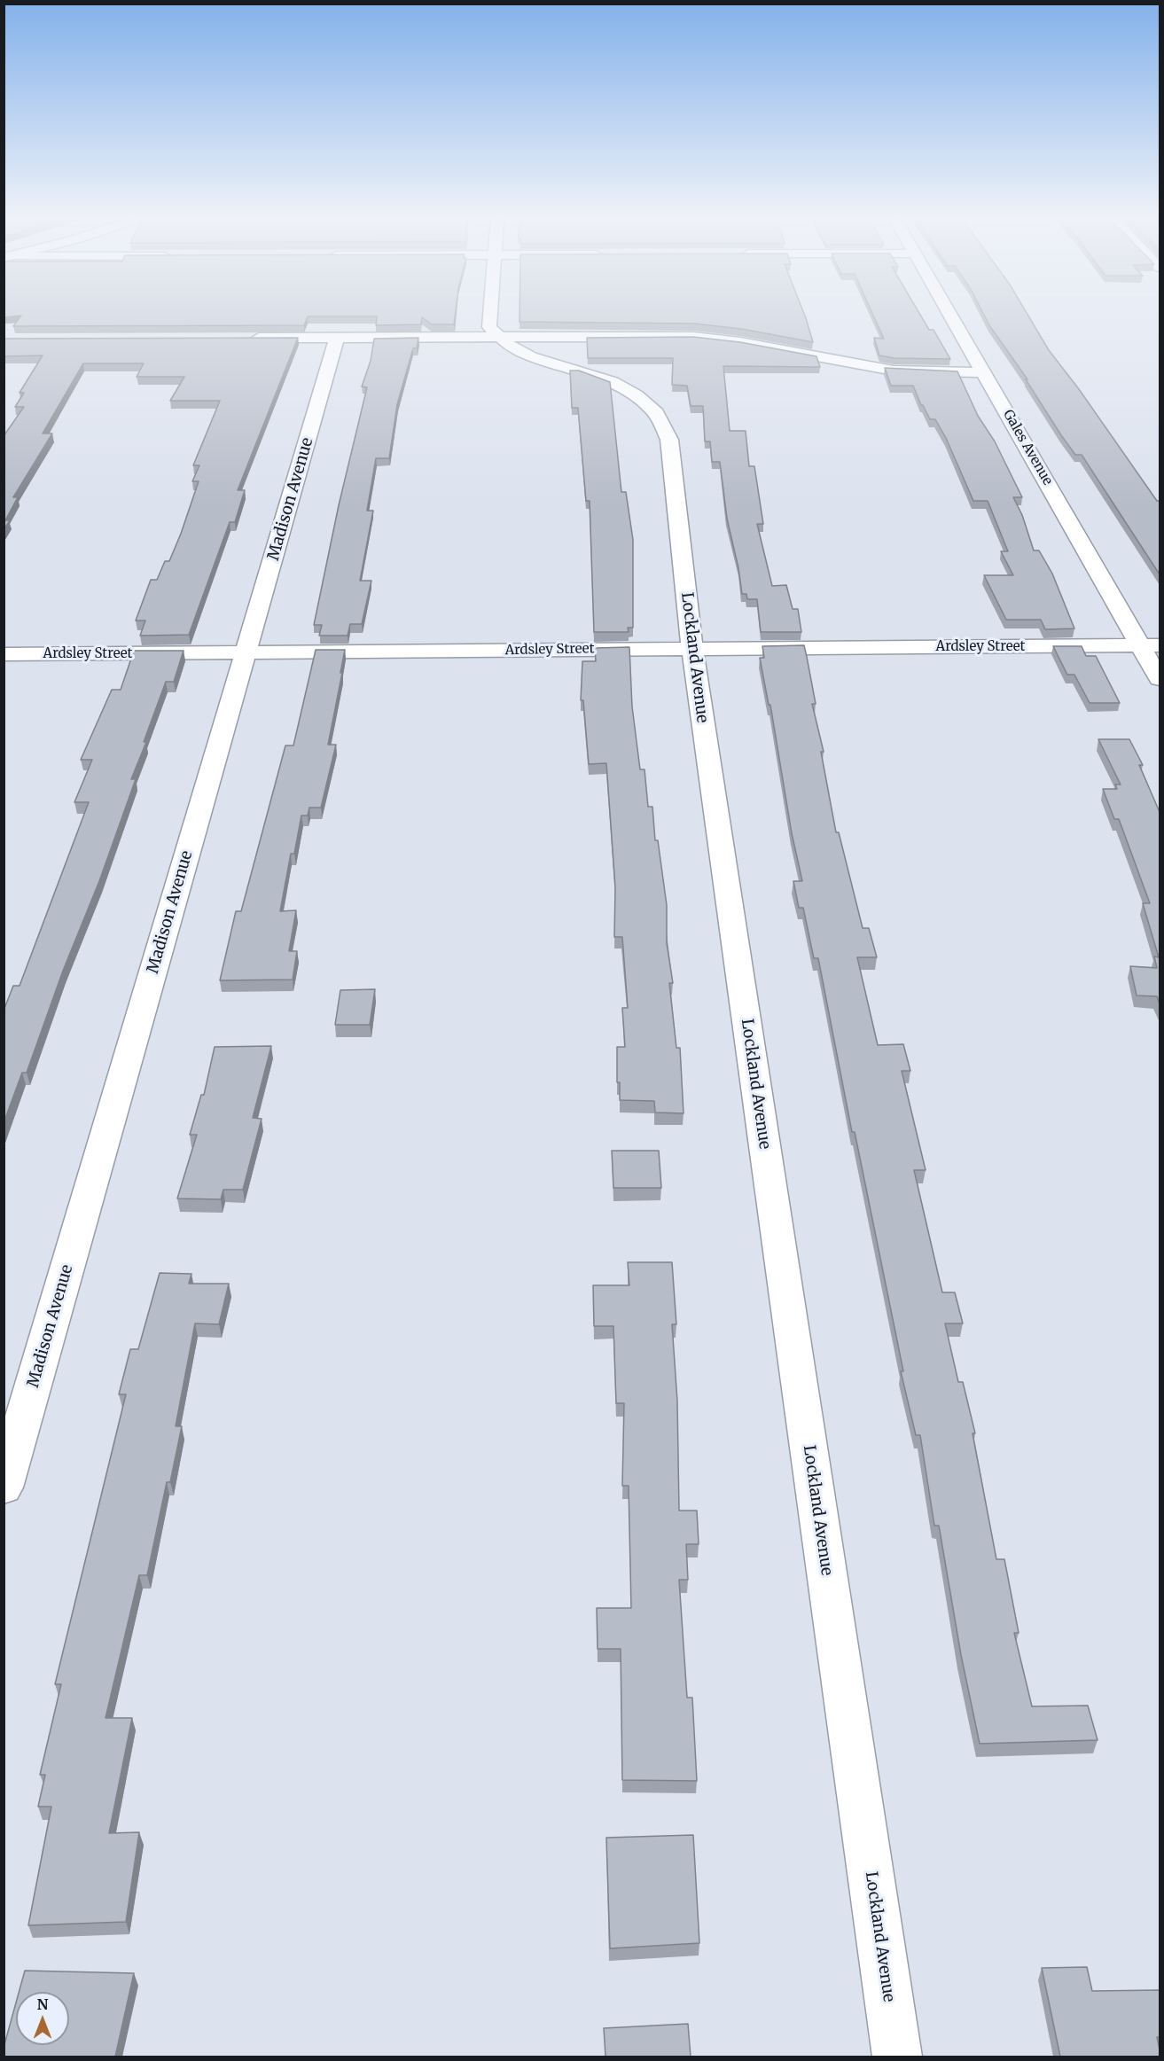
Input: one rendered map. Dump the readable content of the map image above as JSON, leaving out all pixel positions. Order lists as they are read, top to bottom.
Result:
{
  "streets": {
    "street": [
      "Gales Avenue",
      "Madison Avenue",
      "Ardsley Street",
      "Lockland Avenue"
    ]
  },
  "crossings": [
    ["Gales Avenue", "Ardsley Street"],
    ["Madison Avenue", "Ardsley Street"],
    ["Ardsley Street", "Lockland Avenue"]
  ],
  "north": "top"
}
